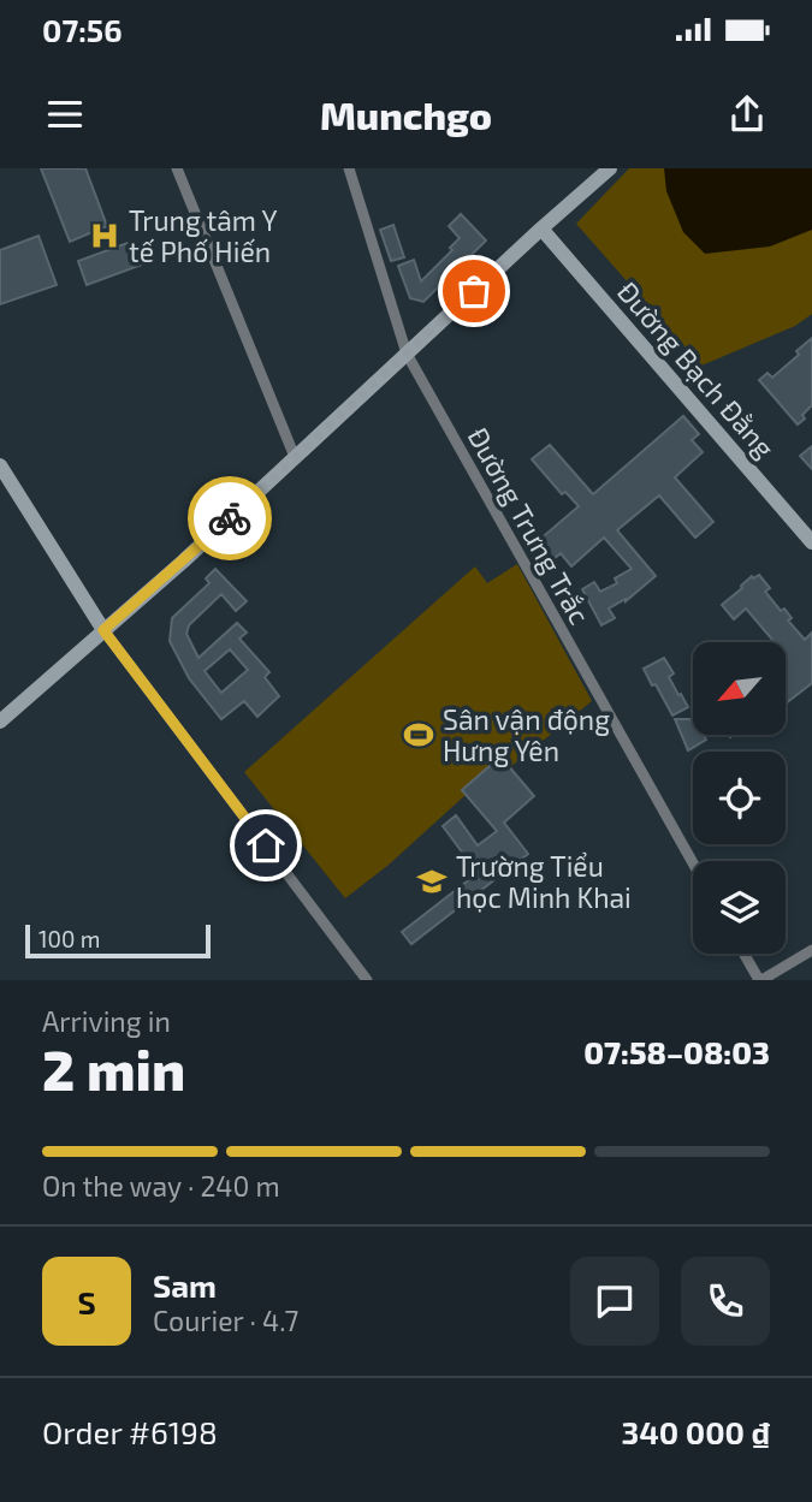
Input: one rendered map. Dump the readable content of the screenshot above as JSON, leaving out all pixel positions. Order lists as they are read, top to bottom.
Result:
{
  "streets": {
    "street": ["Đường Bạch Đằng", "Đường Trưng Trắc"]
  },
  "places": {
    "hospital": ["Trung tâm Y tế Phố Hiến"],
    "sports": ["Sân vận động Hưng Yên"],
    "school or university": ["Trường Tiểu học Minh Khai"]
  },
  "scale_bar": "100 m",
  "north": "bottom left",
  "page": {
    "status": "07:56",
    "header": "Munchgo",
    "scale": "100 m",
    "heading": ["2 min", "Arriving in", "07:58–08:03"],
    "panel": [
      "Sam",
      "Courier · 4.7",
      "Order #6198",
      "340 000 ₫"
    ],
    "bar": "On the way · 240 m",
    "round": "S"
  }
}
